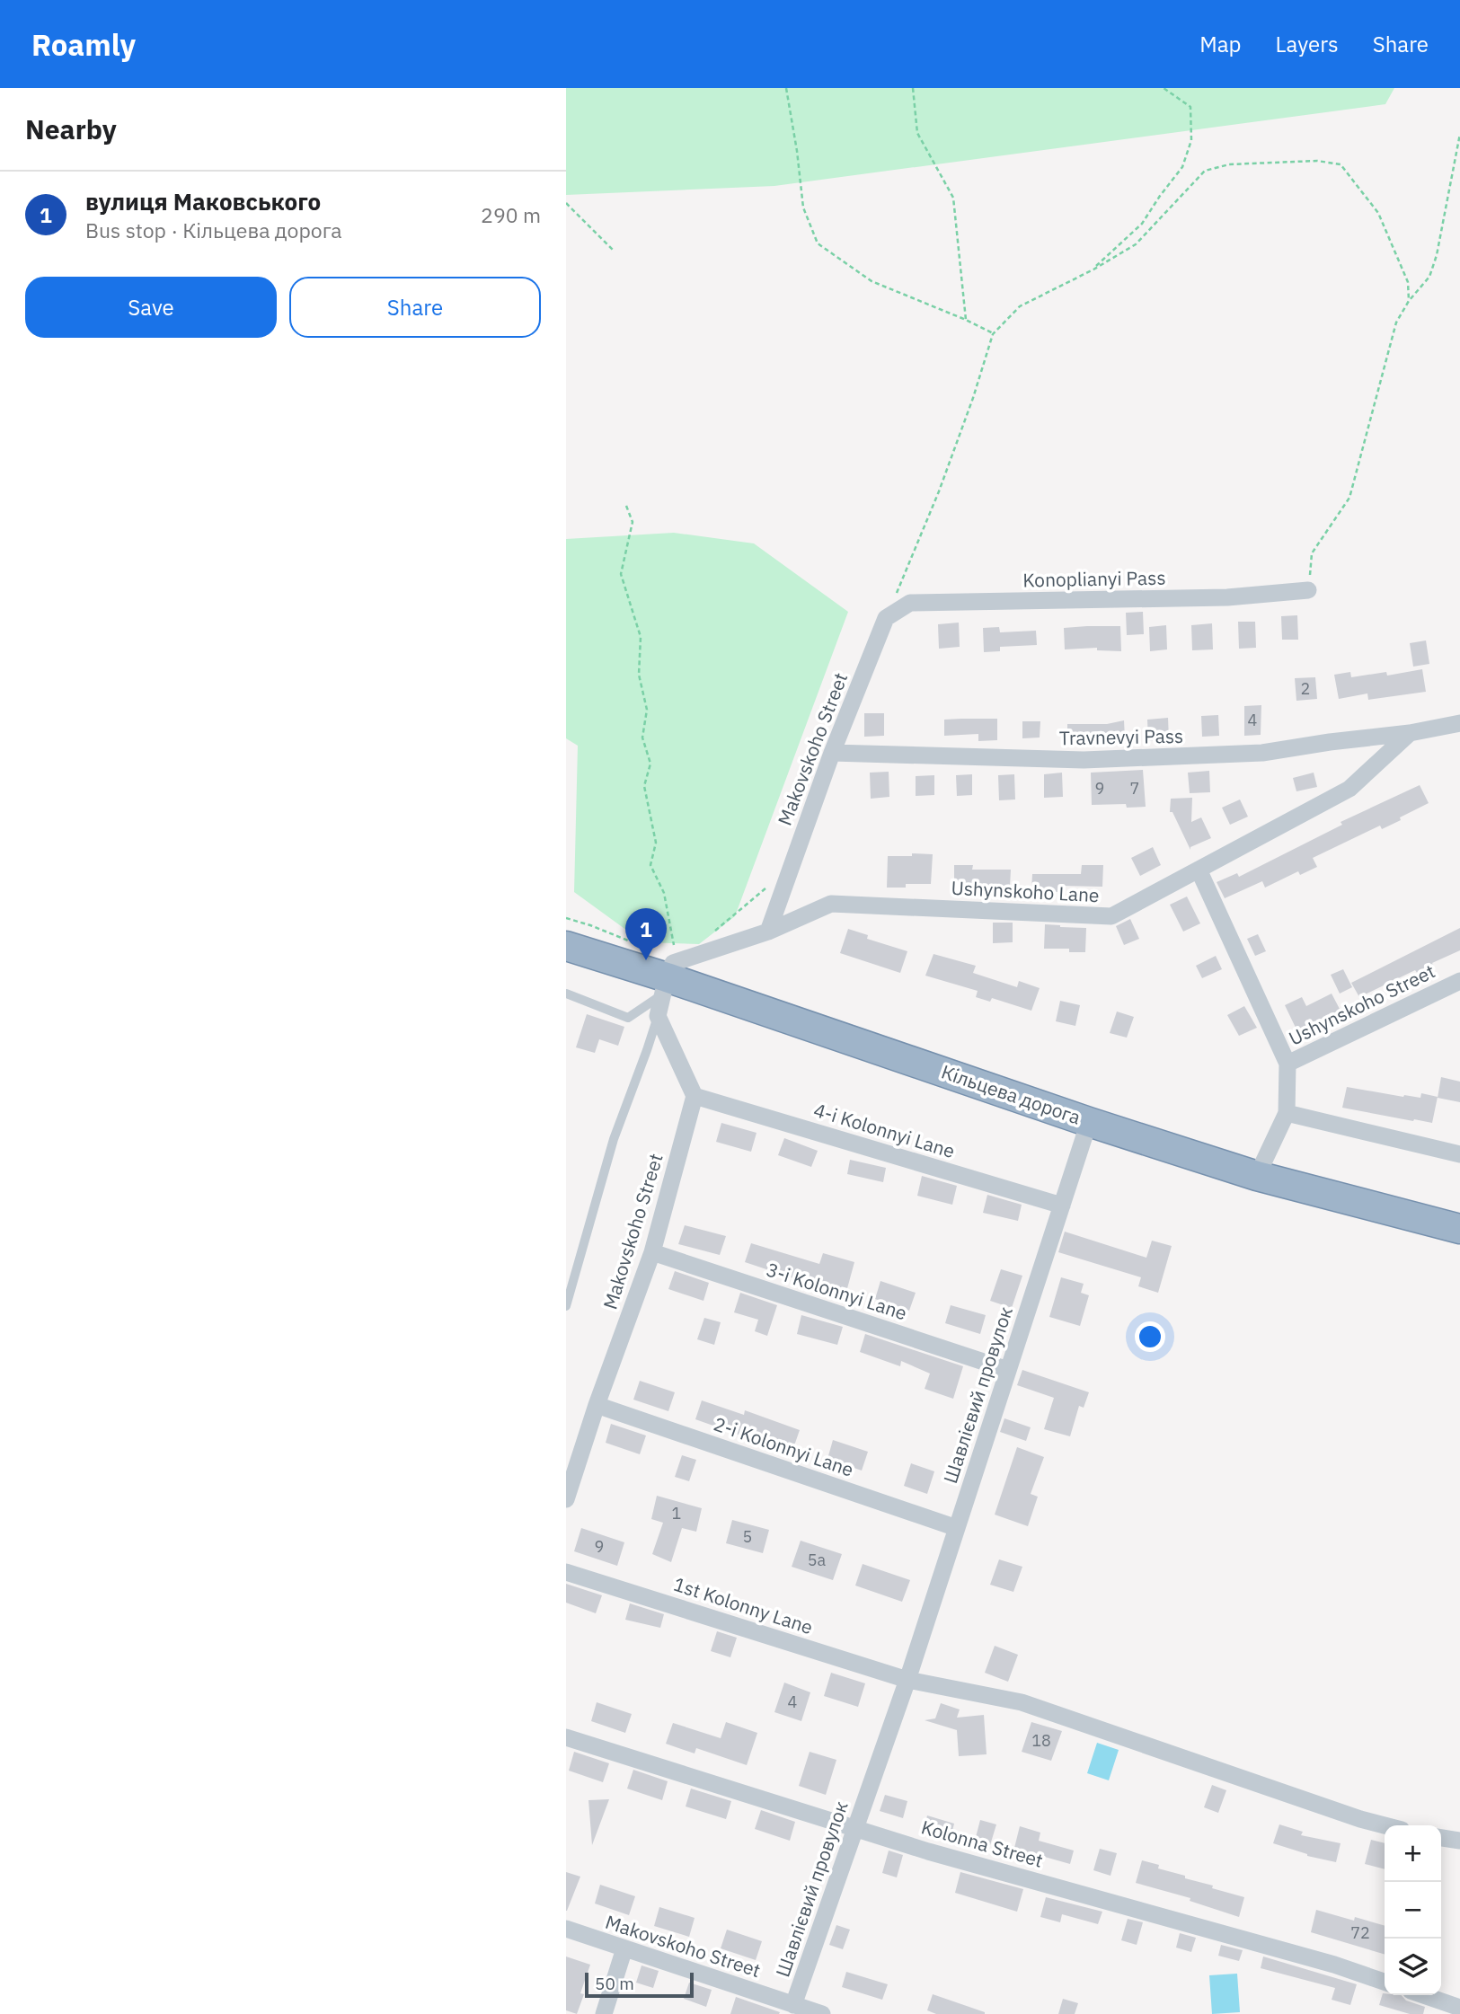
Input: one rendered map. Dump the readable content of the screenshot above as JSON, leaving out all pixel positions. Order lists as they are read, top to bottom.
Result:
{
  "streets": {
    "highway": ["Кільцева дорога"],
    "street": [
      "Konoplianyi Pass",
      "Travnevyi Pass",
      "Makovskoho Street",
      "Ushynskoho Lane",
      "Ushynskoho Street",
      "4-i Kolonnyi Lane",
      "3-i Kolonnyi Lane",
      "Шавлієвий провулок",
      "2-i Kolonnyi Lane",
      "1st Kolonny Lane",
      "Kolonna Street"
    ]
  },
  "crossings": [
    ["Konoplianyi Pass", "Makovskoho Street"],
    ["Travnevyi Pass", "Makovskoho Street"],
    ["Travnevyi Pass", "Ushynskoho Lane"],
    ["Makovskoho Street", "Ushynskoho Lane"],
    ["Makovskoho Street", "4-i Kolonnyi Lane"],
    ["Makovskoho Street", "3-i Kolonnyi Lane"],
    ["Makovskoho Street", "Шавлієвий провулок"],
    ["Makovskoho Street", "2-i Kolonnyi Lane"],
    ["Ushynskoho Lane", "Кільцева дорога"],
    ["Ushynskoho Street", "Кільцева дорога"],
    ["Кільцева дорога", "Шавлієвий провулок"],
    ["4-i Kolonnyi Lane", "Шавлієвий провулок"],
    ["3-i Kolonnyi Lane", "Шавлієвий провулок"],
    ["Шавлієвий провулок", "2-i Kolonnyi Lane"],
    ["Шавлієвий провулок", "1st Kolonny Lane"],
    ["Шавлієвий провулок", "Kolonna Street"]
  ],
  "house_numbers": [
    "2",
    "4",
    "9",
    "7",
    "1",
    "5",
    "9",
    "5а",
    "4",
    "18",
    "72"
  ],
  "scale_bar": "50 m",
  "page": {
    "header": "Roamly",
    "nav": ["Map", "Layers", "Share"],
    "heading": "Nearby",
    "list": [
      {
        "mark": "1",
        "name": "вулиця Маковського",
        "note": "Bus stop · Кільцева дорога",
        "value": "290 m"
      }
    ],
    "buttons": ["Save", "Share"],
    "pins": "1",
    "map_buttons": ["+", "−"],
    "scale": "50 m"
  }
}
